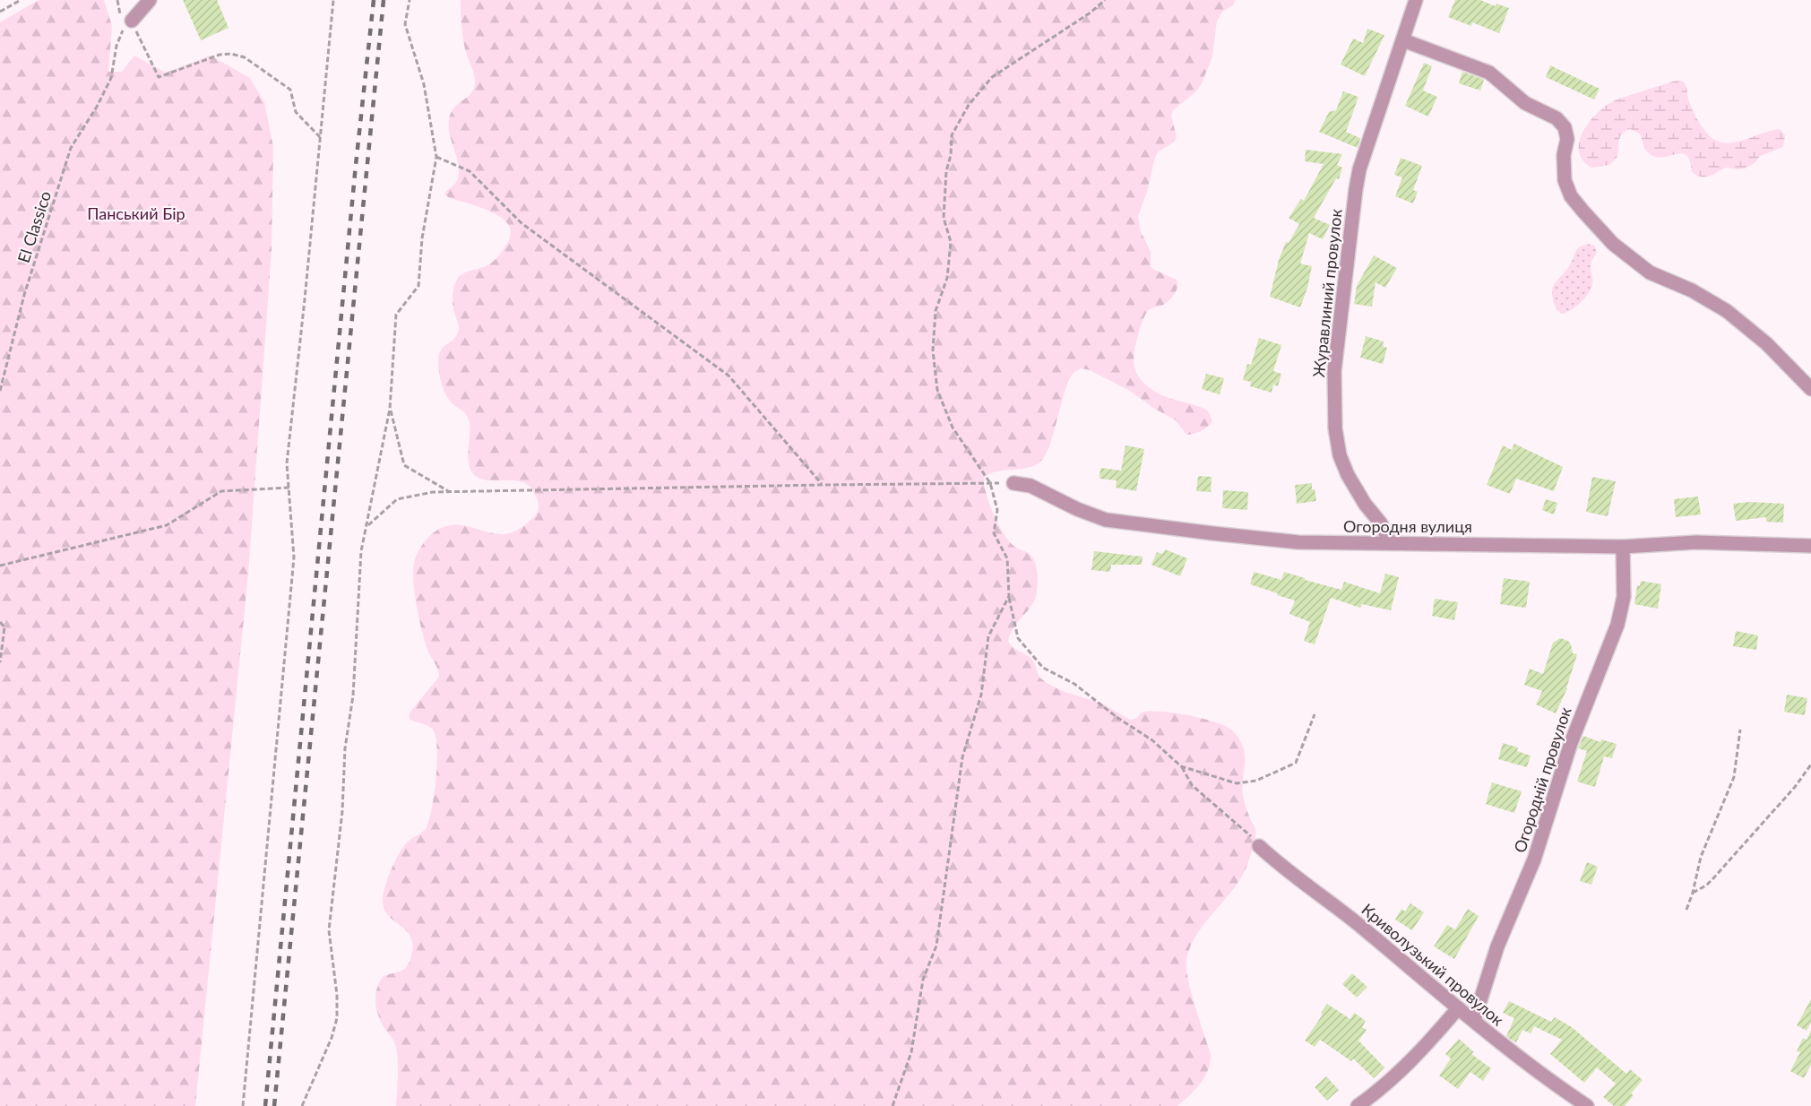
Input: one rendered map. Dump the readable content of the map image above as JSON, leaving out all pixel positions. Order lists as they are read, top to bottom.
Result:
{
  "streets": {
    "street": [
      "Журавлиний провулок",
      "Огородня вулиця",
      "Огородній провулок",
      "Криволузький провулок"
    ],
    "path": ["El Classico"]
  },
  "crossings": [
    ["Журавлиний провулок", "Огородня вулиця"],
    ["Огородня вулиця", "Огородній провулок"],
    ["Огородній провулок", "Криволузький провулок"]
  ],
  "parks": ["Панський Бір"]
}
